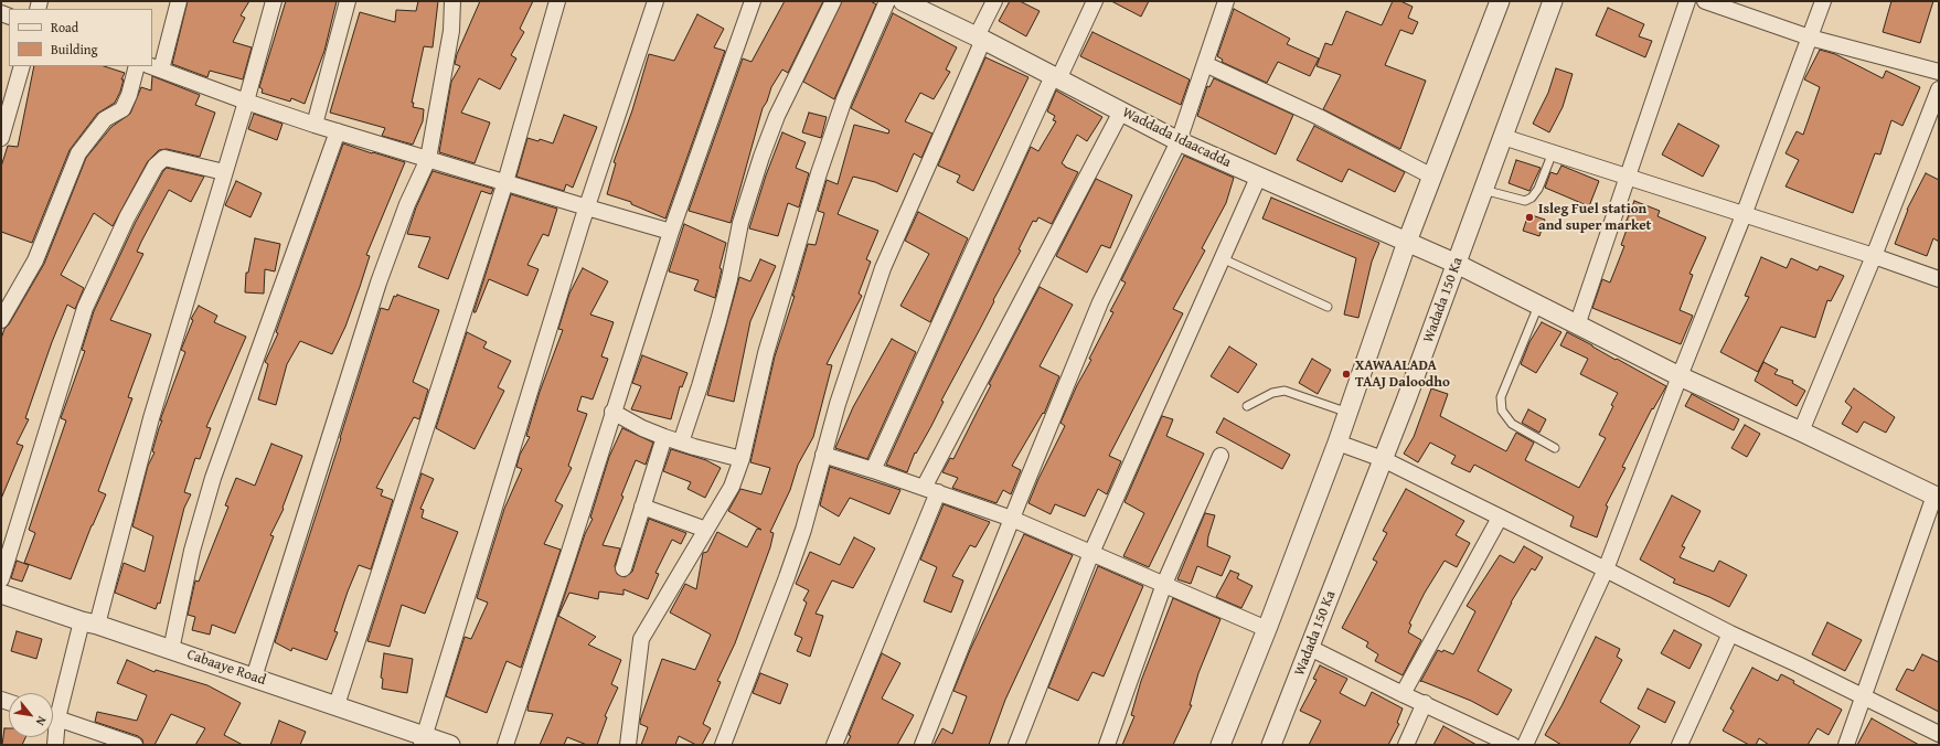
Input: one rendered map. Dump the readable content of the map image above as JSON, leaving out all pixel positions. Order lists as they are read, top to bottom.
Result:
{
  "streets": {
    "street": ["Waddada Idaacadda", "Wadada 150 Ka", "Cabaaye Road"]
  },
  "crossings": [
    ["Waddada Idaacadda", "Wadada 150 Ka"]
  ],
  "places": ["Isleg Fuel station and super market", "XAWAALADA TAAJ Daloodho"],
  "legend": ["Road", "Building"],
  "north": "bottom right"
}
